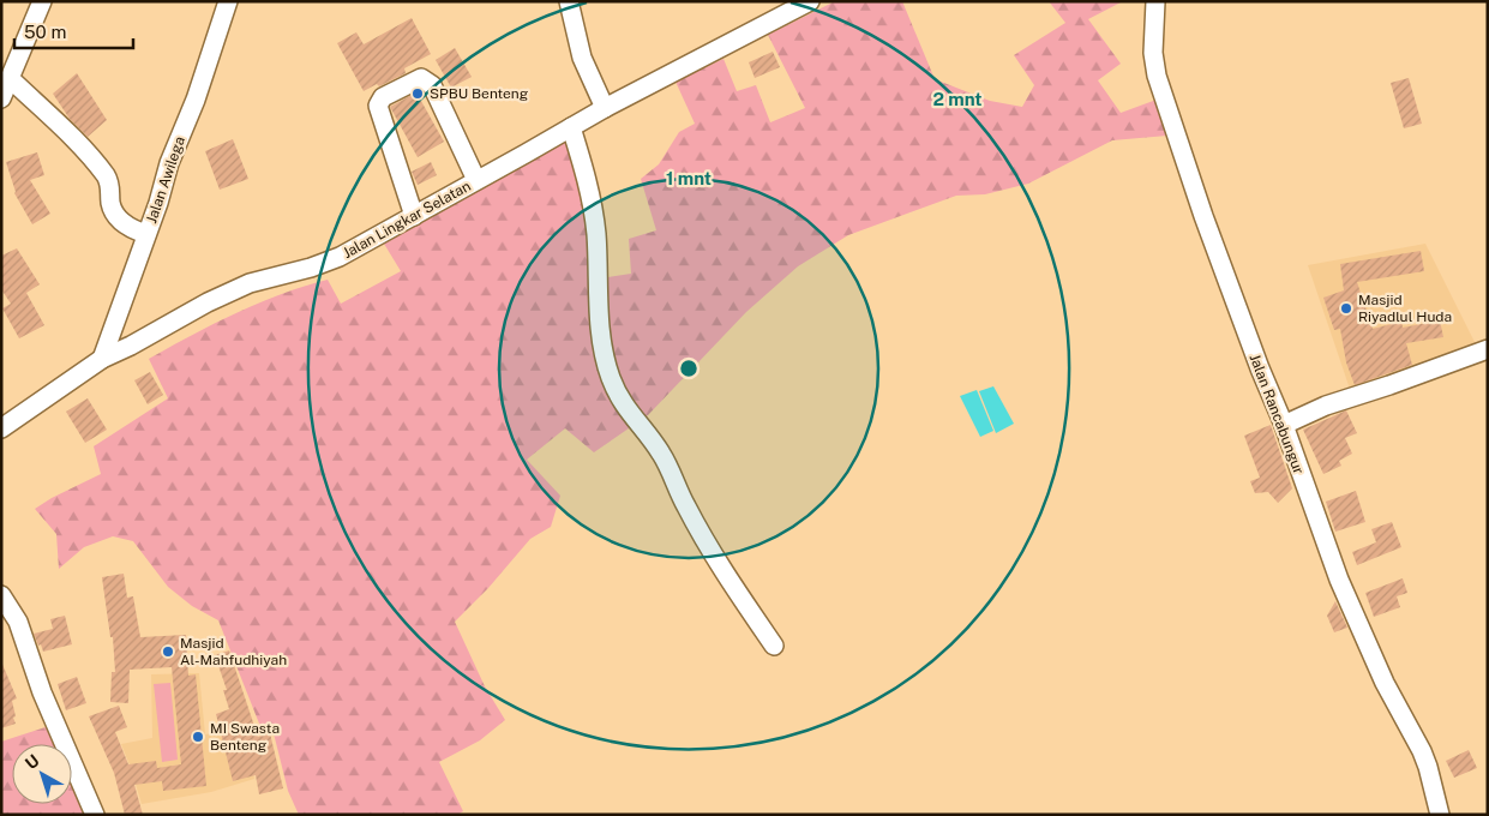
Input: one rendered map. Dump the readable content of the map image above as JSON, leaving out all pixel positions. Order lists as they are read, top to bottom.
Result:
{
  "streets": {
    "street": ["Jalan Awilega", "Jalan Lingkar Selatan", "Jalan Rancabungur"]
  },
  "crossings": [
    ["Jalan Awilega", "Jalan Lingkar Selatan"]
  ],
  "places": [
    "SPBU Benteng",
    "Masjid Riyadlul Huda",
    "Masjid Al-Mahfudhiyah",
    "MI Swasta Benteng"
  ],
  "scale_bar": "50 m",
  "north": "top left",
  "rings": ["2 mnt", "1 mnt"]
}
